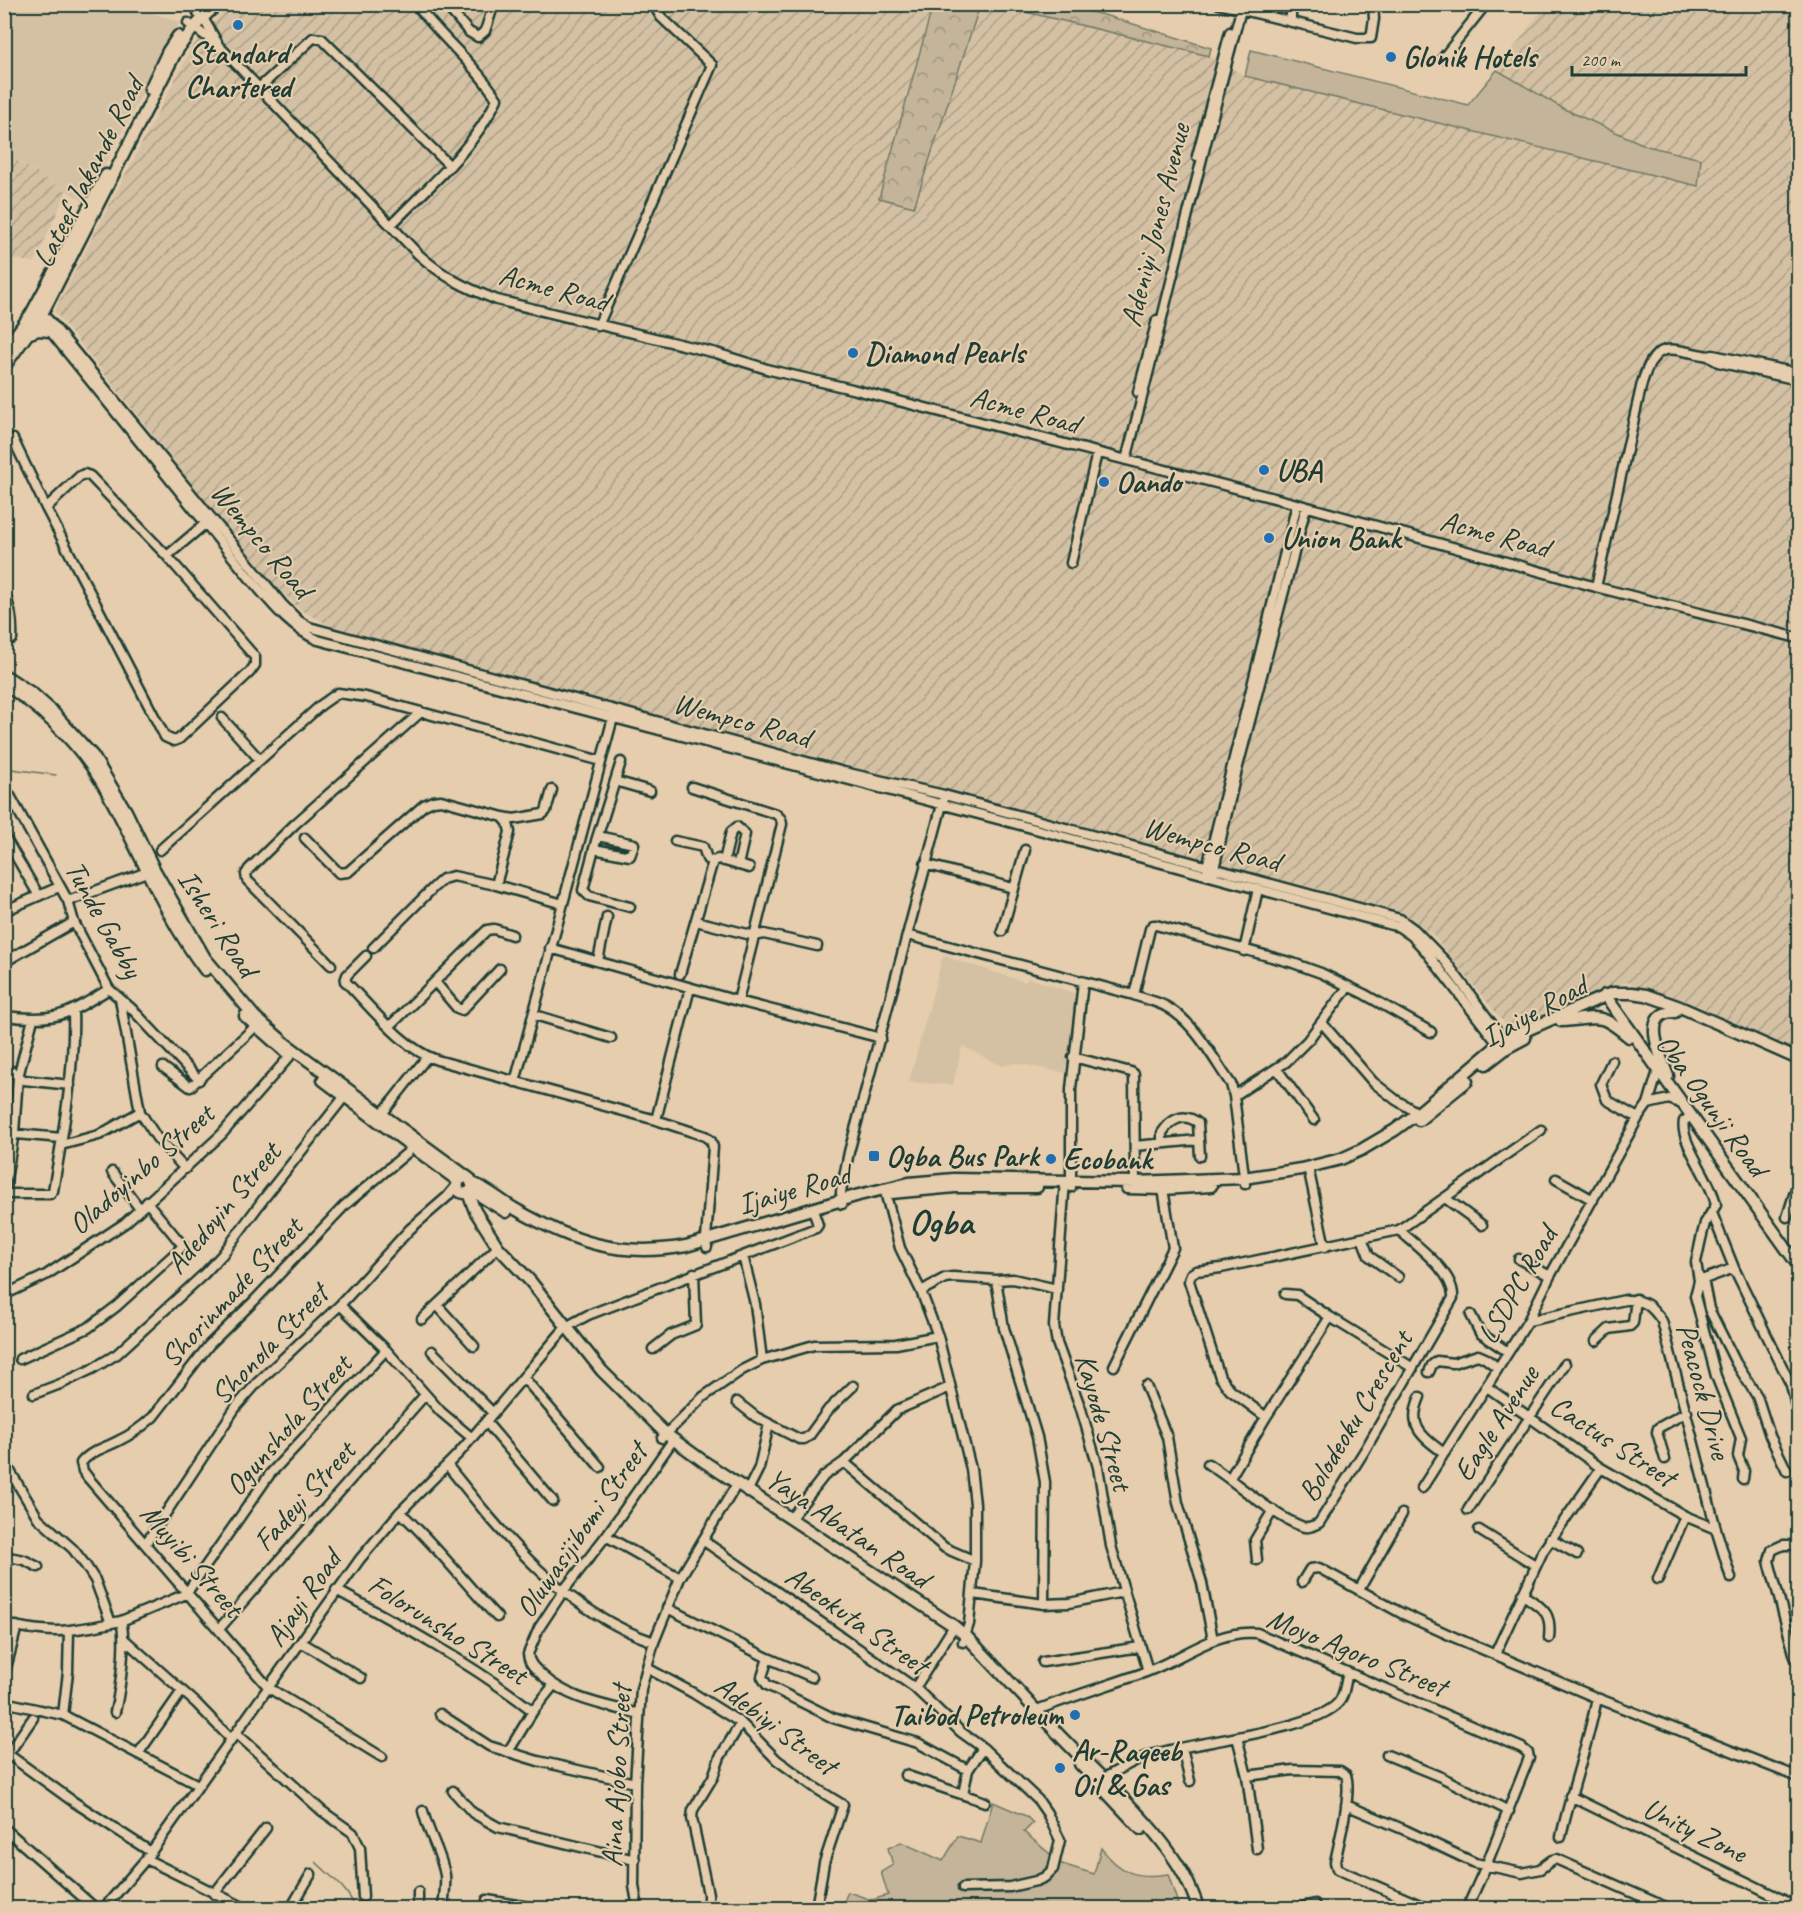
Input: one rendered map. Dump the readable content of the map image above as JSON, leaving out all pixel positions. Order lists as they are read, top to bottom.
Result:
{
  "streets": {
    "main road": [
      "Lateef Jakande Road",
      "Isheri Road",
      "Ijaiye Road",
      "Oba Ogunji Road",
      "Yaya Abatan Road"
    ],
    "street": [
      "Adeniyi Jones Avenue",
      "Acme Road",
      "Wempco Road",
      "Tunde Gabby",
      "Oladoyinbo Street",
      "Adedoyin Street",
      "LSDPC Road",
      "Shorinmade Street",
      "Shonola Street",
      "Peacock Drive",
      "Bolodeoku Crescent",
      "Kayode Street",
      "Eagle Avenue",
      "Ogunshola Street",
      "Cactus Street",
      "Fadeyi Street",
      "Oluwasijibomi Street",
      "Muyibi Street",
      "Ajayi Road",
      "Abeokuta Street",
      "Folorunsho Street",
      "Moyo Agoro Street",
      "Adebiyi Street",
      "Aina Ajobo Street",
      "Unity Zone"
    ]
  },
  "crossings": [
    ["Lateef Jakande Road", "Acme Road"],
    ["Lateef Jakande Road", "Wempco Road"],
    ["Adeniyi Jones Avenue", "Acme Road"],
    ["Wempco Road", "Ijaiye Road"],
    ["Isheri Road", "Ijaiye Road"],
    ["Isheri Road", "Oladoyinbo Street"],
    ["Isheri Road", "Adedoyin Street"],
    ["Isheri Road", "Shorinmade Street"],
    ["Isheri Road", "Shonola Street"],
    ["Isheri Road", "Yaya Abatan Road"],
    ["Ijaiye Road", "Oba Ogunji Road"],
    ["Ijaiye Road", "Kayode Street"],
    ["Oba Ogunji Road", "LSDPC Road"],
    ["LSDPC Road", "Peacock Drive"],
    ["LSDPC Road", "Cactus Street"],
    ["Shorinmade Street", "Muyibi Street"],
    ["Shonola Street", "Yaya Abatan Road"],
    ["Shonola Street", "Muyibi Street"],
    ["Peacock Drive", "Cactus Street"],
    ["Kayode Street", "Moyo Agoro Street"],
    ["Eagle Avenue", "Cactus Street"],
    ["Ogunshola Street", "Muyibi Street"],
    ["Fadeyi Street", "Muyibi Street"],
    ["Yaya Abatan Road", "Oluwasijibomi Street"],
    ["Yaya Abatan Road", "Ajayi Road"],
    ["Yaya Abatan Road", "Moyo Agoro Street"],
    ["Yaya Abatan Road", "Aina Ajobo Street"],
    ["Oluwasijibomi Street", "Aina Ajobo Street"],
    ["Muyibi Street", "Ajayi Road"],
    ["Ajayi Road", "Folorunsho Street"],
    ["Abeokuta Street", "Aina Ajobo Street"],
    ["Adebiyi Street", "Aina Ajobo Street"]
  ],
  "districts": ["Ogba"],
  "places": {
    "other": [
      "Standard Chartered",
      "Glonik Hotels",
      "Diamond Pearls",
      "UBA",
      "Oando",
      "Union Bank",
      "Ecobank",
      "Taibod Petroleum",
      "Ar-Raqeeb Oil & Gas"
    ],
    "transit": ["Ogba Bus Park"]
  },
  "scale_bar": "200 m"
}
